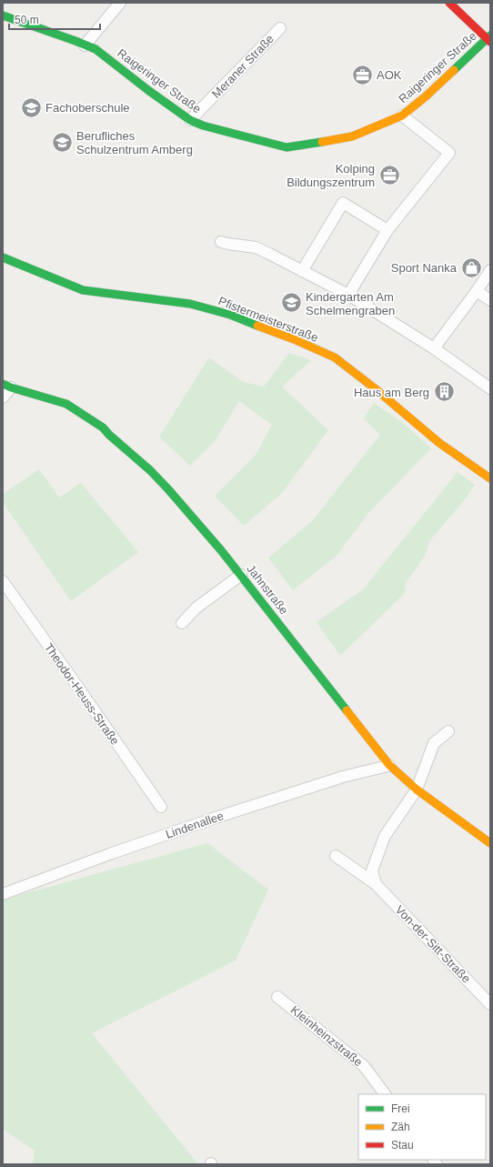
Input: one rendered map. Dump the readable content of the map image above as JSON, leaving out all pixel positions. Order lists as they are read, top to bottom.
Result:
{
  "streets": {
    "street": [
      "Meraner Straße",
      "Raigeringer Straße",
      "Pfistermeisterstraße",
      "Jahnstraße",
      "Theodor-Heuss-Straße",
      "Lindenallee",
      "Von-der-Sitt-Straße",
      "Kleinheinzstraße"
    ]
  },
  "crossings": [
    ["Meraner Straße", "Raigeringer Straße"],
    ["Jahnstraße", "Lindenallee"]
  ],
  "places": {
    "office": ["AOK", "Kolping Bildungszentrum"],
    "school or university": ["Fachoberschule", "Berufliches Schulzentrum Amberg", "Kindergarten Am Schelmengraben"],
    "shop": ["Sport Nanka"],
    "building": ["Haus am Berg"]
  },
  "legend": ["Frei", "Zäh", "Stau"],
  "scale_bar": "50 m"
}
